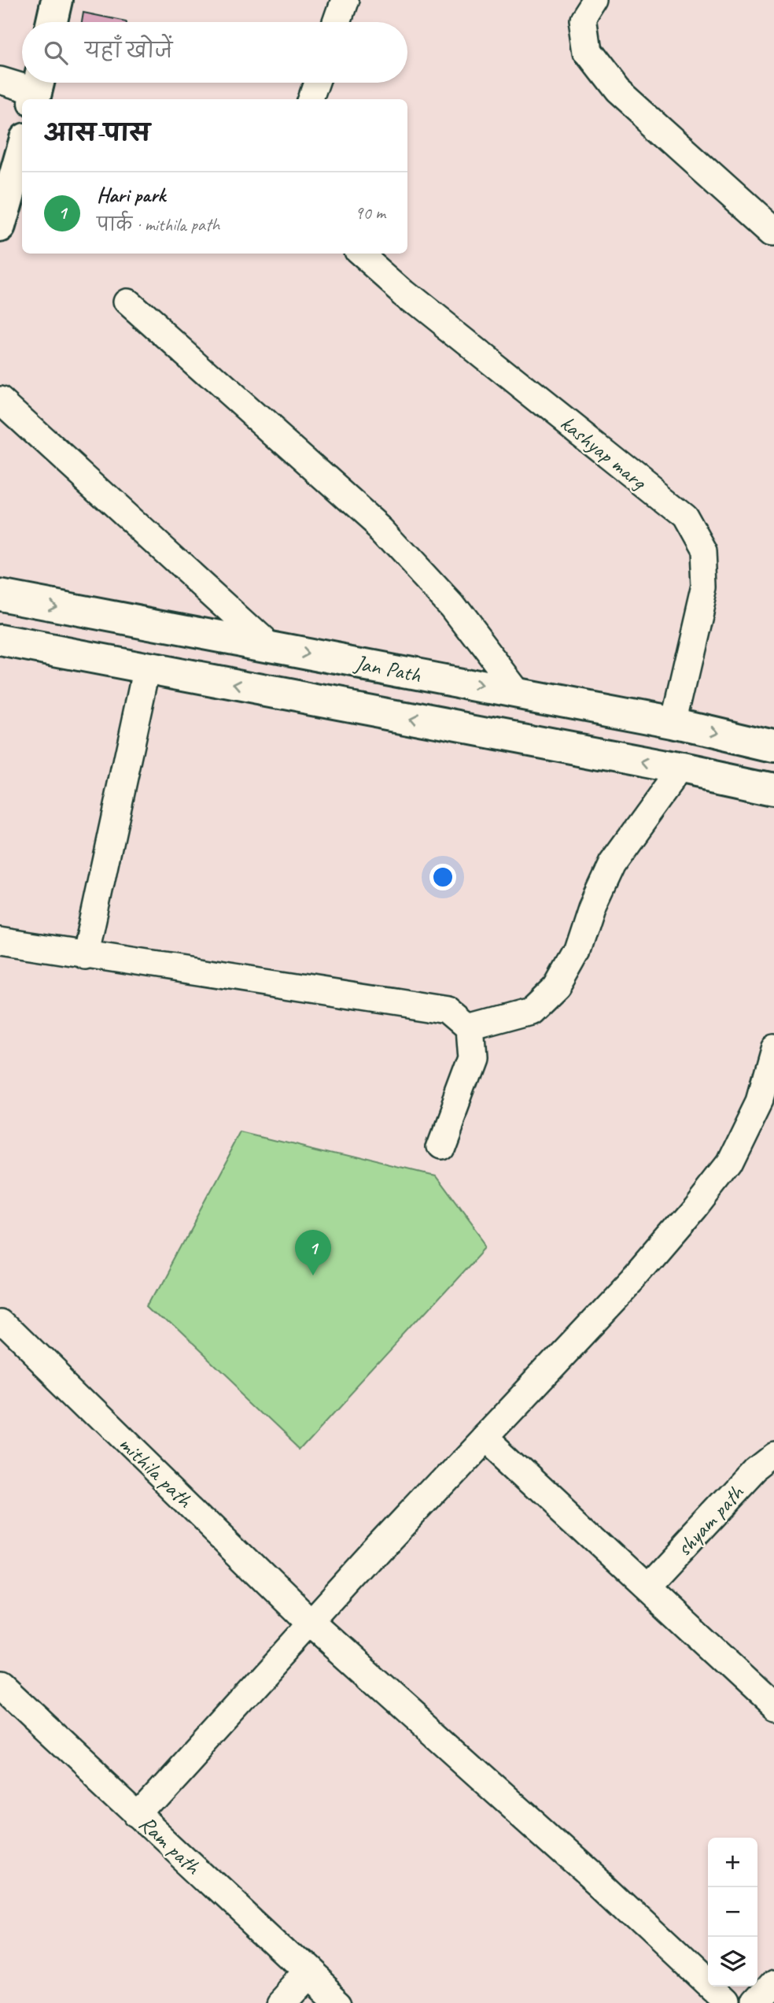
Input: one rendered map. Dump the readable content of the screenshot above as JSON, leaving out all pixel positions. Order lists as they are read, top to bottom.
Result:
{
  "streets": {
    "street": [
      "kashyap marg",
      "Jan Path",
      "mithila path",
      "shyam path",
      "Ram path"
    ]
  },
  "crossings": [
    ["kashyap marg", "Jan Path"]
  ],
  "page": {
    "search": "यहाँ खोजें",
    "heading": "आस-पास",
    "list": [
      {
        "mark": "1",
        "name": "Hari park",
        "note": "पार्क · mithila path",
        "value": "90 m"
      }
    ],
    "pins": "1",
    "map_buttons": ["+", "−"]
  }
}
